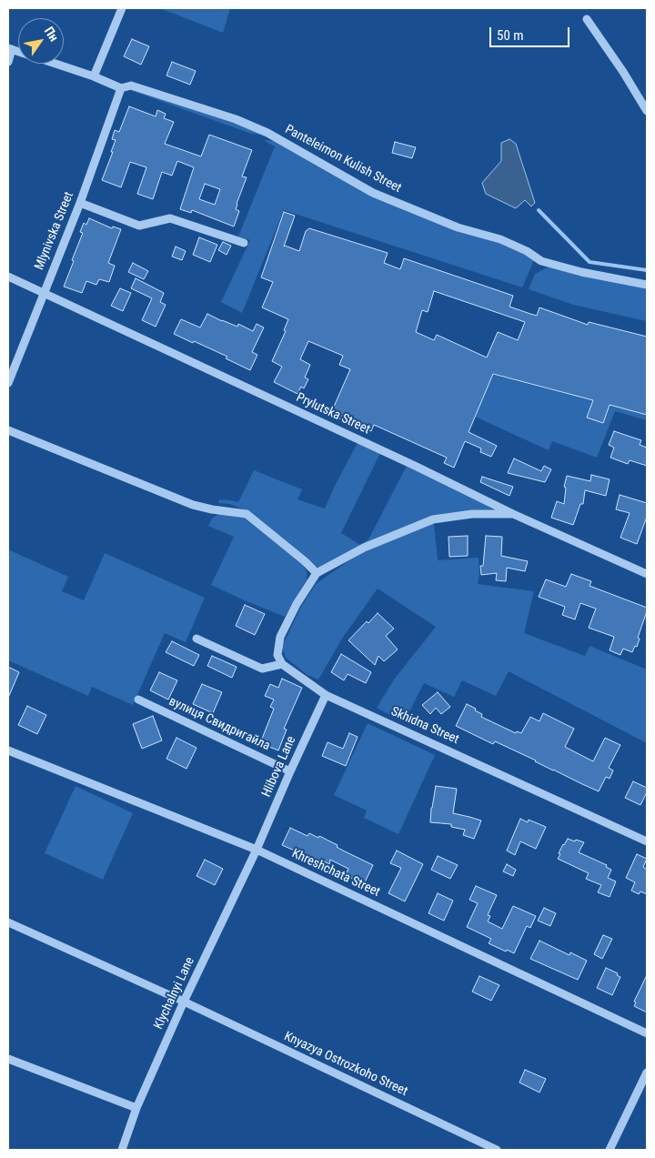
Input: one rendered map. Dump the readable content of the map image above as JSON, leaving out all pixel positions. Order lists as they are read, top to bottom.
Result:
{
  "streets": {
    "street": [
      "Panteleimon Kulish Street",
      "Mlynivska Street",
      "Prylutska Street",
      "вулиця Свидригайла",
      "Skhidna Street",
      "Hlibova Lane",
      "Khreshchata Street",
      "Klychalnyi Lane",
      "Knyazya Ostrozkoho Street"
    ]
  },
  "crossings": [
    ["Panteleimon Kulish Street", "Mlynivska Street"],
    ["Mlynivska Street", "Prylutska Street"],
    ["вулиця Свидригайла", "Hlibova Lane"],
    ["Skhidna Street", "Hlibova Lane"],
    ["Hlibova Lane", "Khreshchata Street"],
    ["Hlibova Lane", "Klychalnyi Lane"],
    ["Khreshchata Street", "Klychalnyi Lane"],
    ["Klychalnyi Lane", "Knyazya Ostrozkoho Street"]
  ],
  "scale_bar": "50 m",
  "north": "top right"
}
